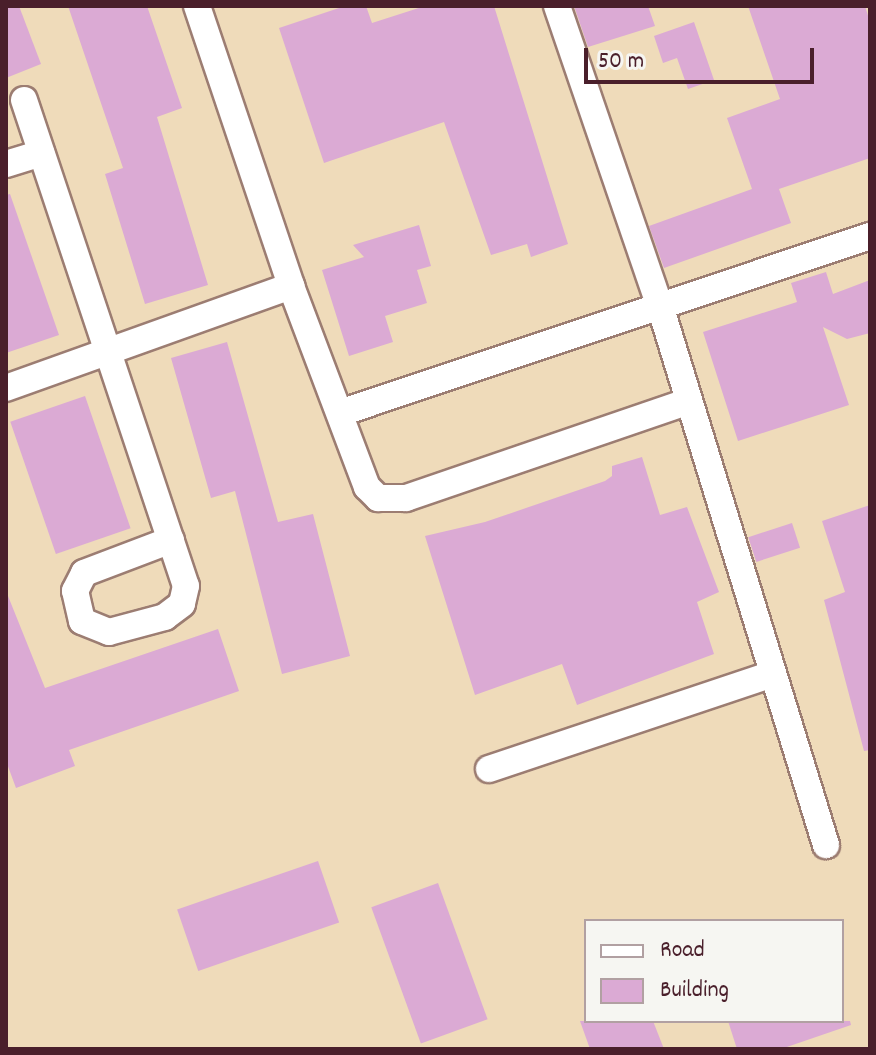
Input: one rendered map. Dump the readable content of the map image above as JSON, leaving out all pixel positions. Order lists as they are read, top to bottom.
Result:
{
  "legend": ["Road", "Building"],
  "scale_bar": "50 m"
}
